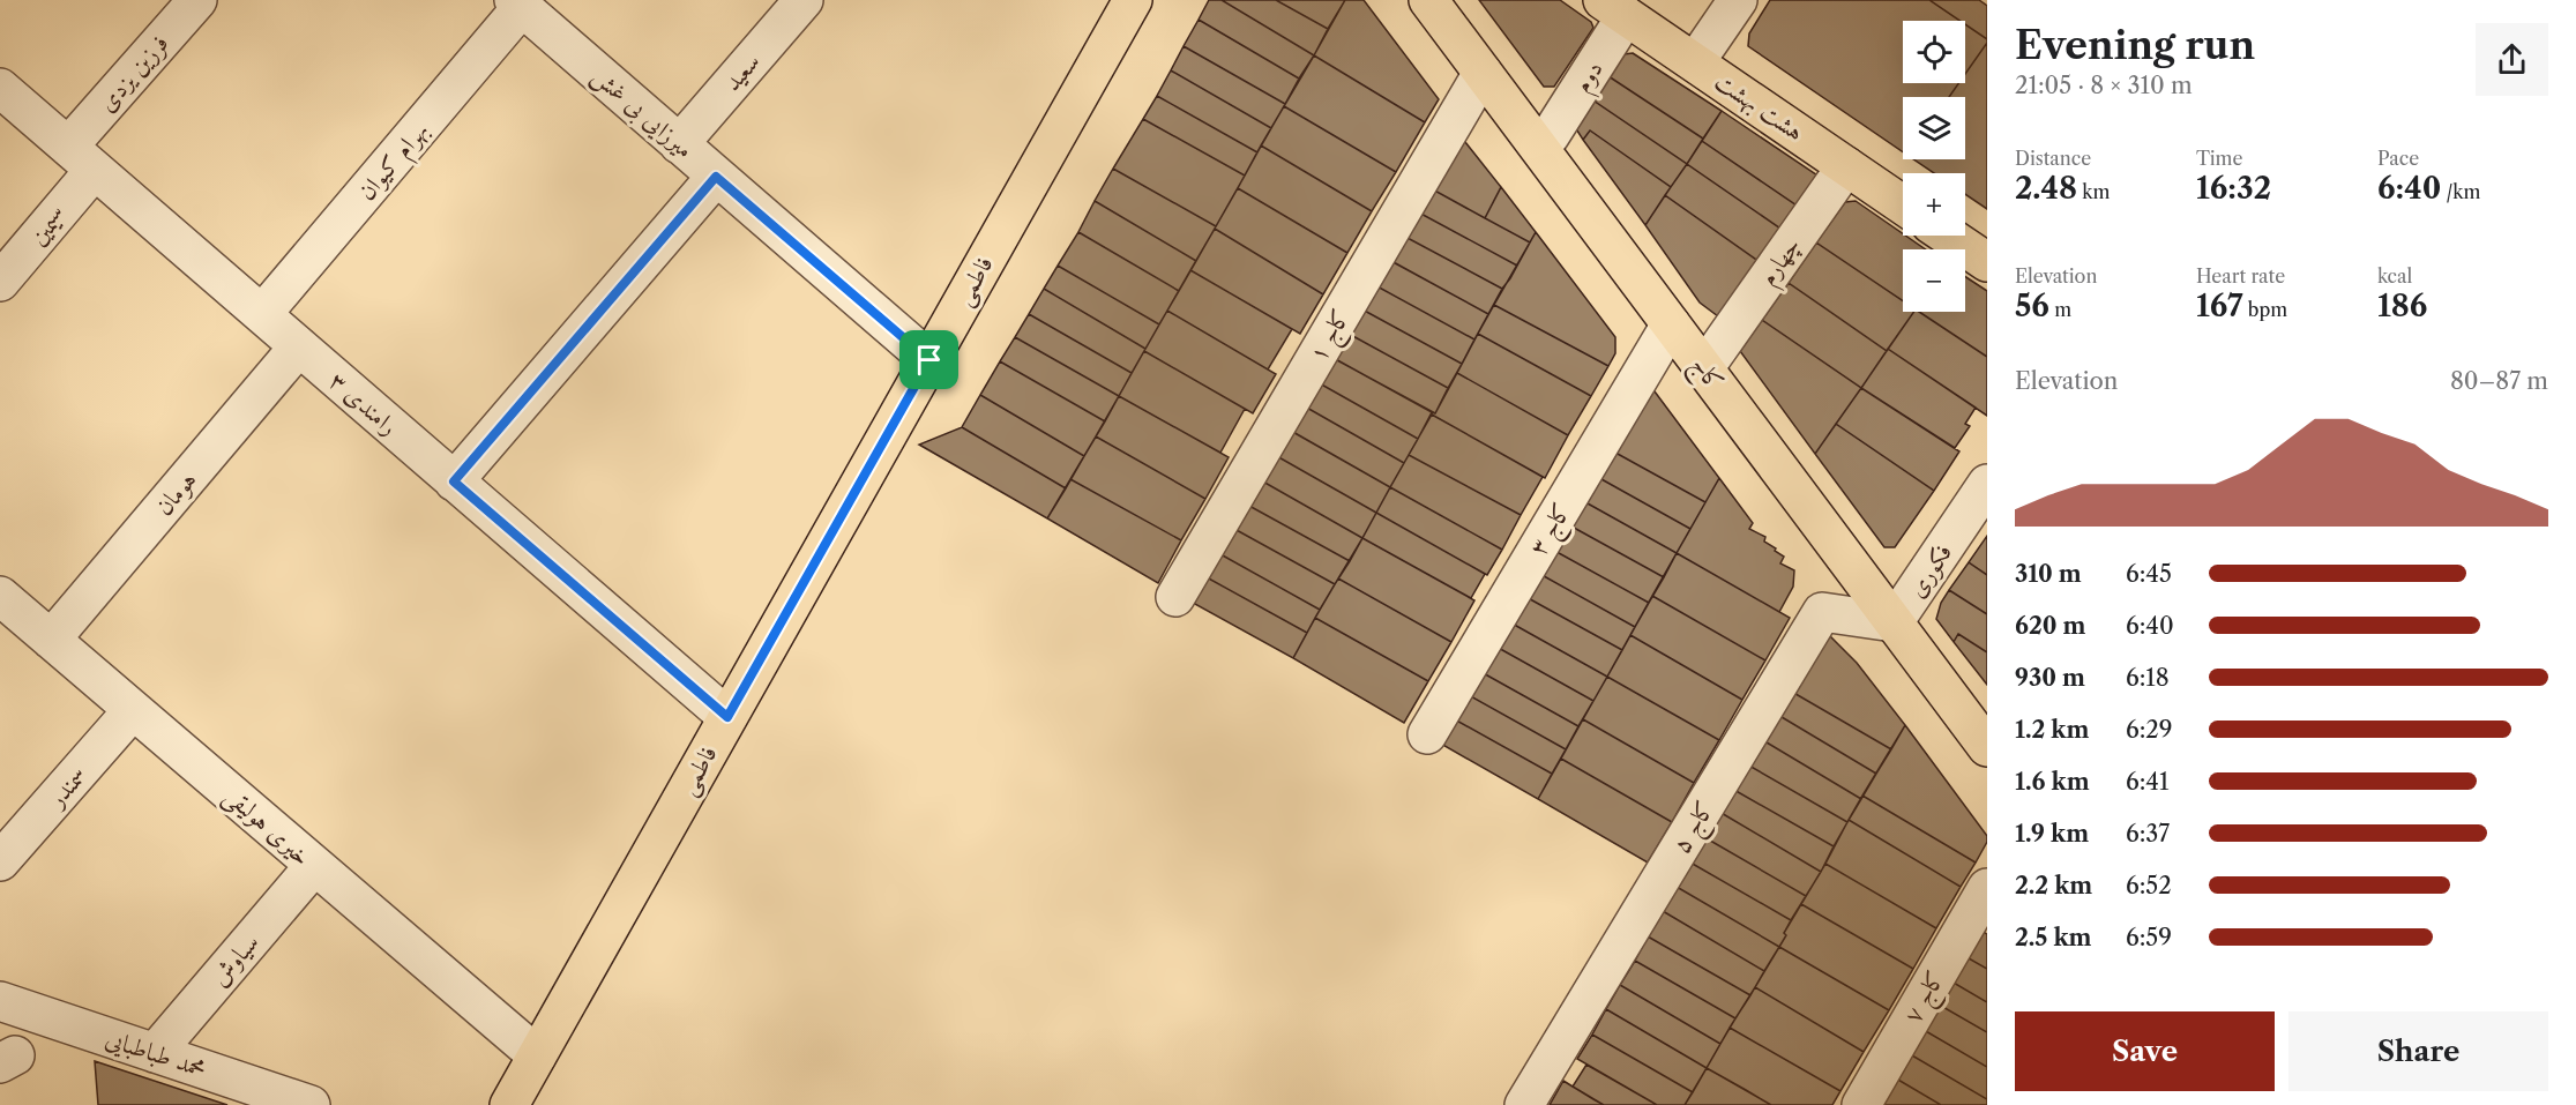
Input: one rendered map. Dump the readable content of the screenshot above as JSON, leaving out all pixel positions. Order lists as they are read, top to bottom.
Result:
{
  "streets": {
    "main road": ["هشت بهشت", "فاطمی", "کاج"],
    "street": [
      "سعید",
      "فرزین یزدی",
      "دوم",
      "میرزایی بی غش",
      "بهرام کیوان",
      "سیمین",
      "چهارم",
      "کاج ۱",
      "رامندی ۳",
      "هومان",
      "کاج ۳",
      "فکوری",
      "سمندر",
      "خیری هولیقی",
      "کاج ۵",
      "سیاوش",
      "کاج ۷",
      "محمد طباطبایی"
    ]
  },
  "crossings": [
    ["سعید", "میرزایی بی غش"],
    ["فرزین یزدی", "سیمین"],
    ["فرزین یزدی", "رامندی ۳"],
    ["دوم", "هشت بهشت"],
    ["هشت بهشت", "چهارم"],
    ["میرزایی بی غش", "بهرام کیوان"],
    ["میرزایی بی غش", "فاطمی"],
    ["بهرام کیوان", "رامندی ۳"],
    ["سیمین", "رامندی ۳"],
    ["فاطمی", "رامندی ۳"],
    ["فاطمی", "خیری هولیقی"],
    ["کاج ۱", "کاج"],
    ["کاج", "کاج ۳"],
    ["کاج", "فکوری"],
    ["کاج", "کاج ۵"],
    ["رامندی ۳", "هومان"],
    ["هومان", "خیری هولیقی"],
    ["فکوری", "کاج ۵"],
    ["سمندر", "خیری هولیقی"],
    ["خیری هولیقی", "سیاوش"],
    ["سیاوش", "محمد طباطبایی"]
  ],
  "page": {
    "heading": ["Evening run", "21:05 · 8 × 310 m"],
    "map_buttons": ["+", "−"],
    "stats": [
      ["Distance", "2.48 km"],
      ["Time", "16:32"],
      ["Pace", "6:40 /km"],
      ["Elevation", "56 m"],
      ["Heart rate", "167 bpm"],
      ["kcal", "186"]
    ],
    "chart": ["Elevation", "80–87 m"],
    "list": [
      {
        "name": "310 m",
        "note": "6:45"
      },
      {
        "name": "620 m",
        "note": "6:40"
      },
      {
        "name": "930 m",
        "note": "6:18"
      },
      {
        "name": "1.2 km",
        "note": "6:29"
      },
      {
        "name": "1.6 km",
        "note": "6:41"
      },
      {
        "name": "1.9 km",
        "note": "6:37"
      },
      {
        "name": "2.2 km",
        "note": "6:52"
      },
      {
        "name": "2.5 km",
        "note": "6:59"
      }
    ],
    "buttons": ["Save", "Share"]
  }
}
